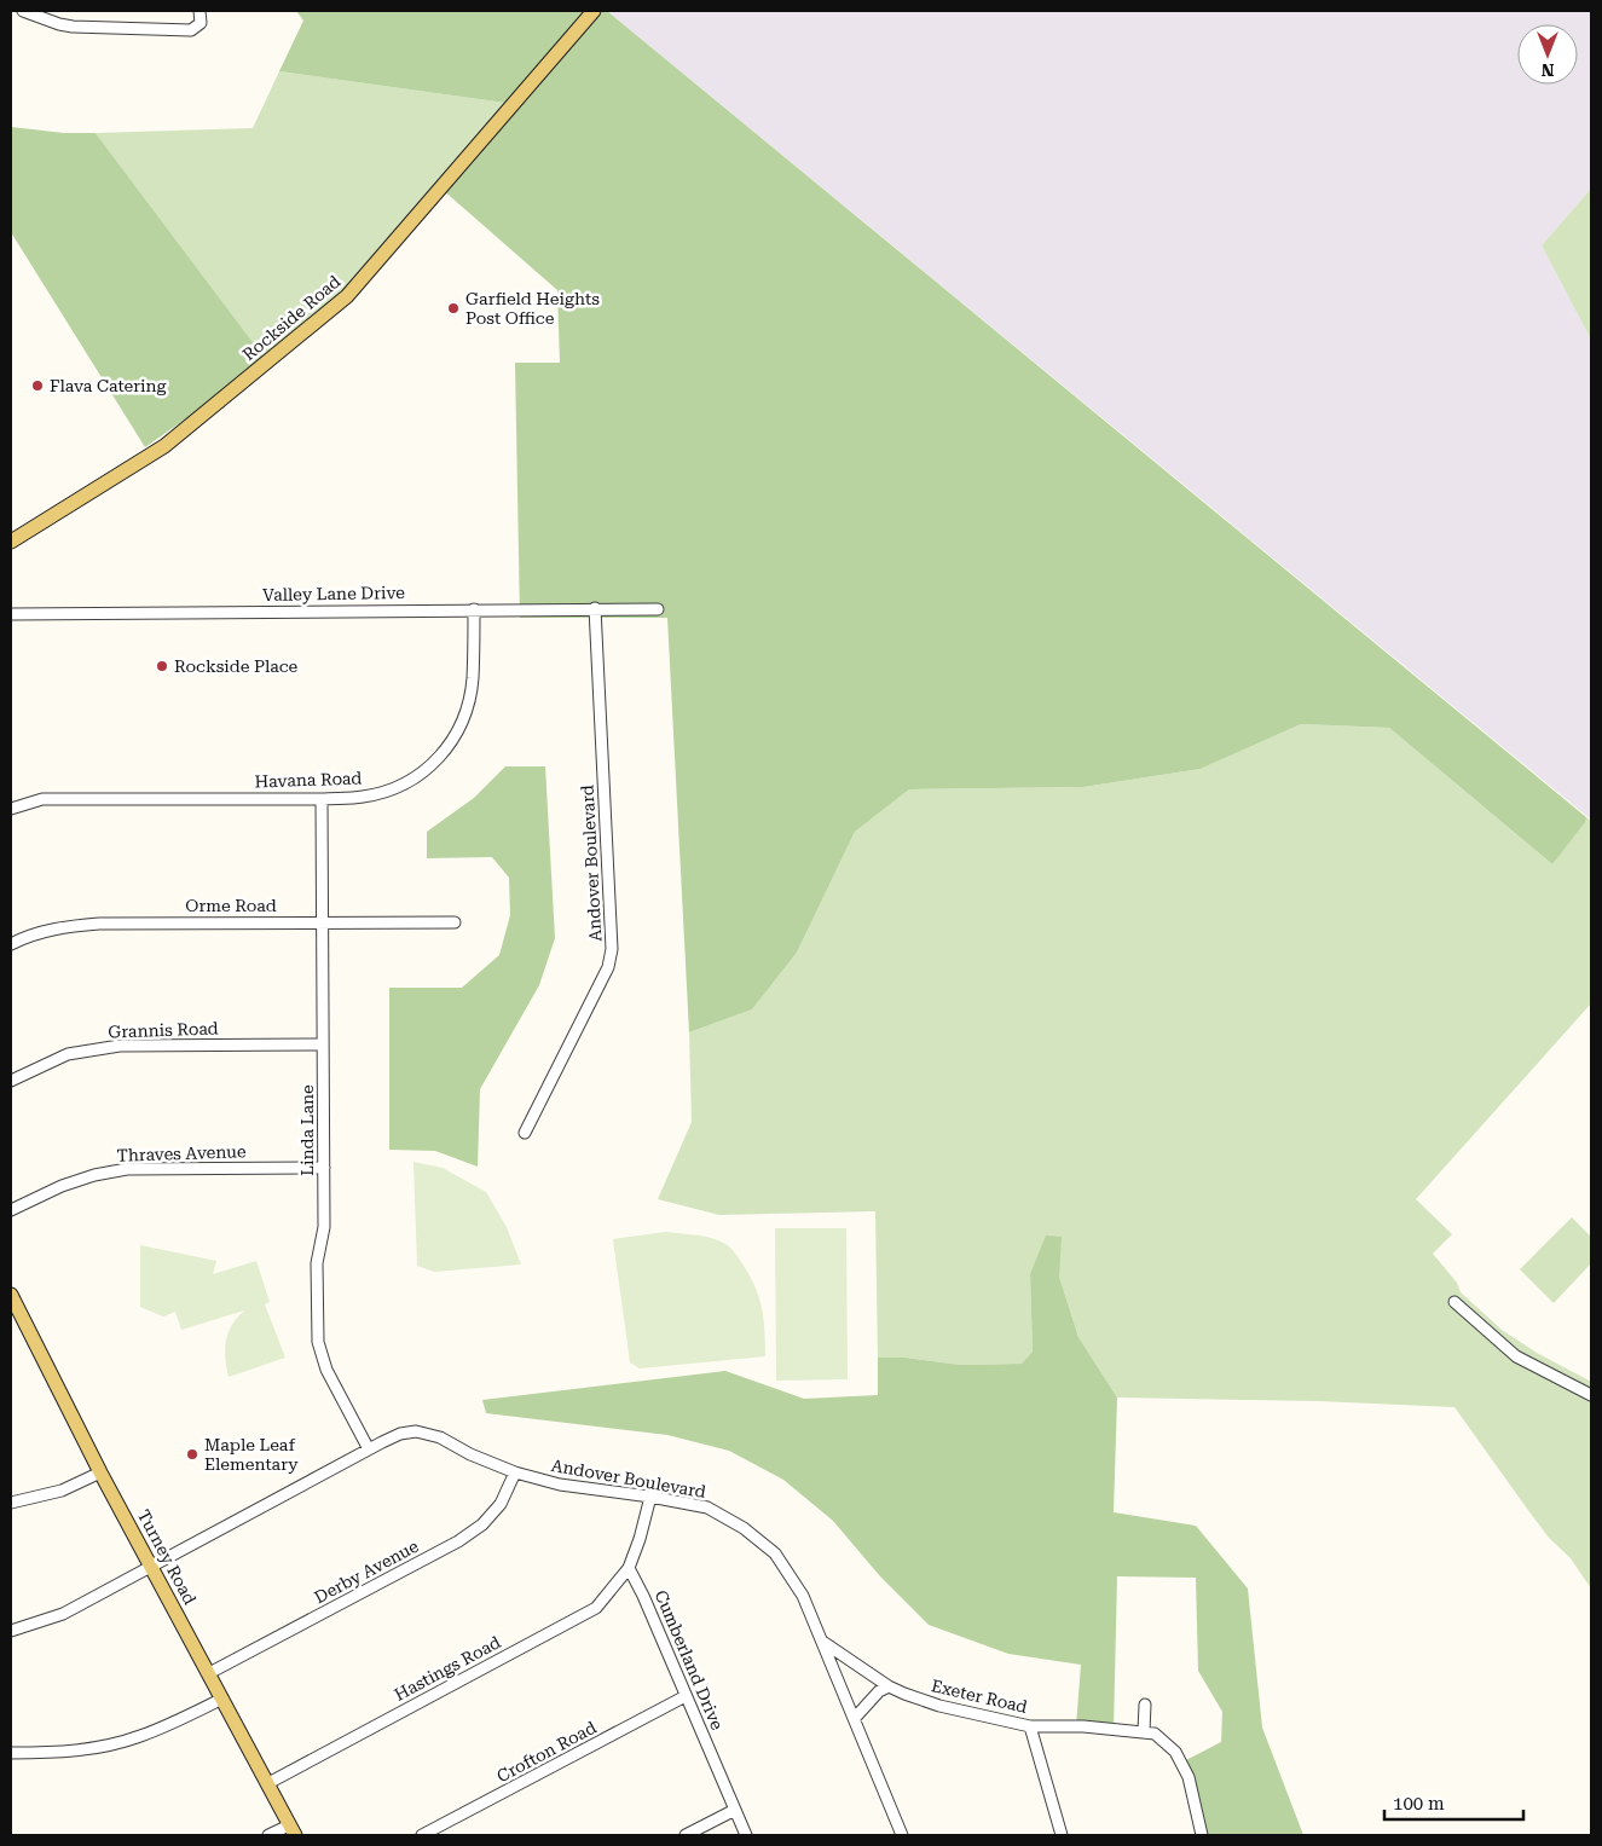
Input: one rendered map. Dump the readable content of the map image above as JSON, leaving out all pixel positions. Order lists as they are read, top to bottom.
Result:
{
  "streets": {
    "main road": ["Rockside Road", "Turney Road"],
    "street": [
      "Valley Lane Drive",
      "Havana Road",
      "Andover Boulevard",
      "Orme Road",
      "Grannis Road",
      "Linda Lane",
      "Thraves Avenue",
      "Derby Avenue",
      "Cumberland Drive",
      "Hastings Road",
      "Exeter Road",
      "Crofton Road"
    ]
  },
  "crossings": [
    ["Valley Lane Drive", "Havana Road"],
    ["Valley Lane Drive", "Andover Boulevard"],
    ["Havana Road", "Linda Lane"],
    ["Andover Boulevard", "Linda Lane"],
    ["Andover Boulevard", "Derby Avenue"],
    ["Andover Boulevard", "Exeter Road"],
    ["Orme Road", "Linda Lane"],
    ["Grannis Road", "Linda Lane"],
    ["Linda Lane", "Thraves Avenue"],
    ["Turney Road", "Derby Avenue"],
    ["Turney Road", "Hastings Road"],
    ["Cumberland Drive", "Hastings Road"],
    ["Cumberland Drive", "Crofton Road"]
  ],
  "places": [
    "Garfield Heights Post Office",
    "Flava Catering",
    "Rockside Place",
    "Maple Leaf Elementary"
  ],
  "scale_bar": "100 m",
  "north": "bottom"
}
